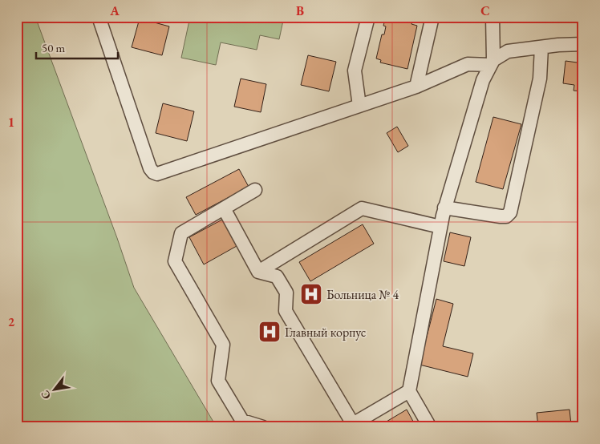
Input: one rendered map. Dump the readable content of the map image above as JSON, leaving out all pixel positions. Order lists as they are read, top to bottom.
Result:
{
  "places": {
    "hospital": ["Больница № 4", "Главный корпус"]
  },
  "scale_bar": "50 m",
  "north": "bottom left",
  "grid": {
    "columns": ["A", "B", "C"],
    "rows": ["1", "2"]
  }
}
